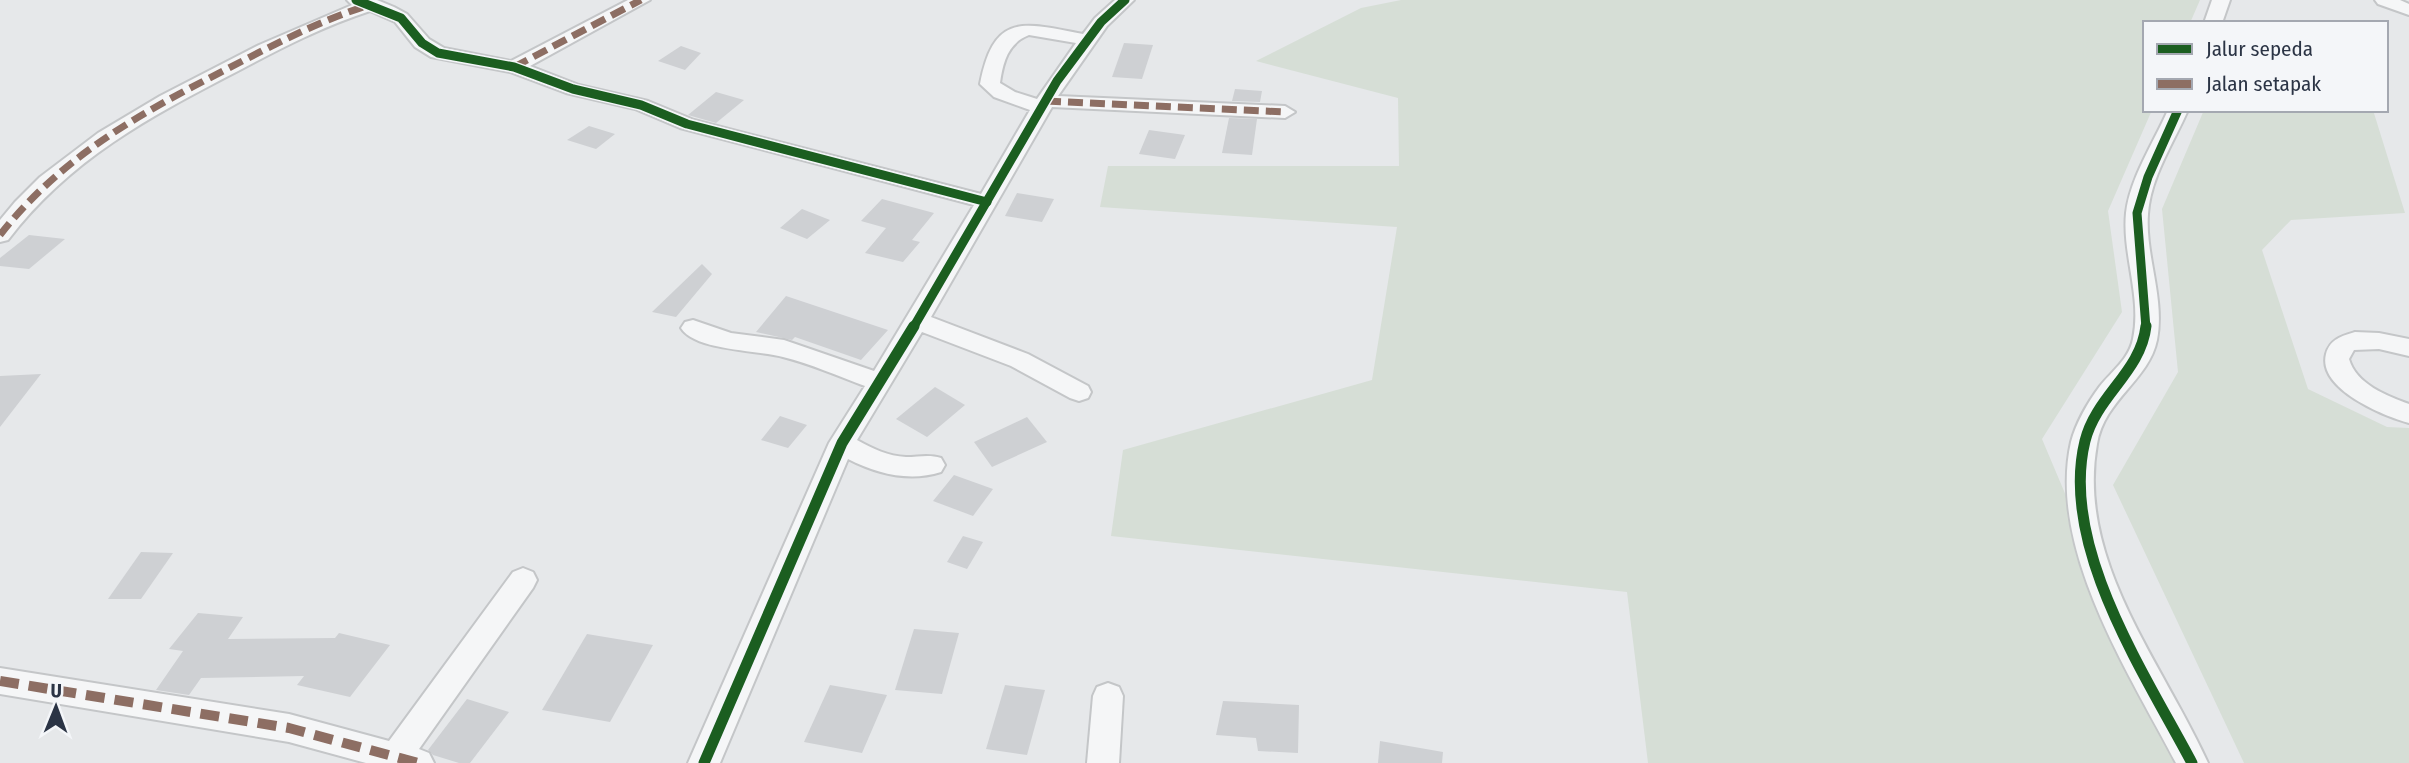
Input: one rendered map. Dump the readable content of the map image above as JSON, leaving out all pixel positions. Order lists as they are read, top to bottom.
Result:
{
  "legend": ["Jalur sepeda", "Jalan setapak"],
  "north": "top"
}
